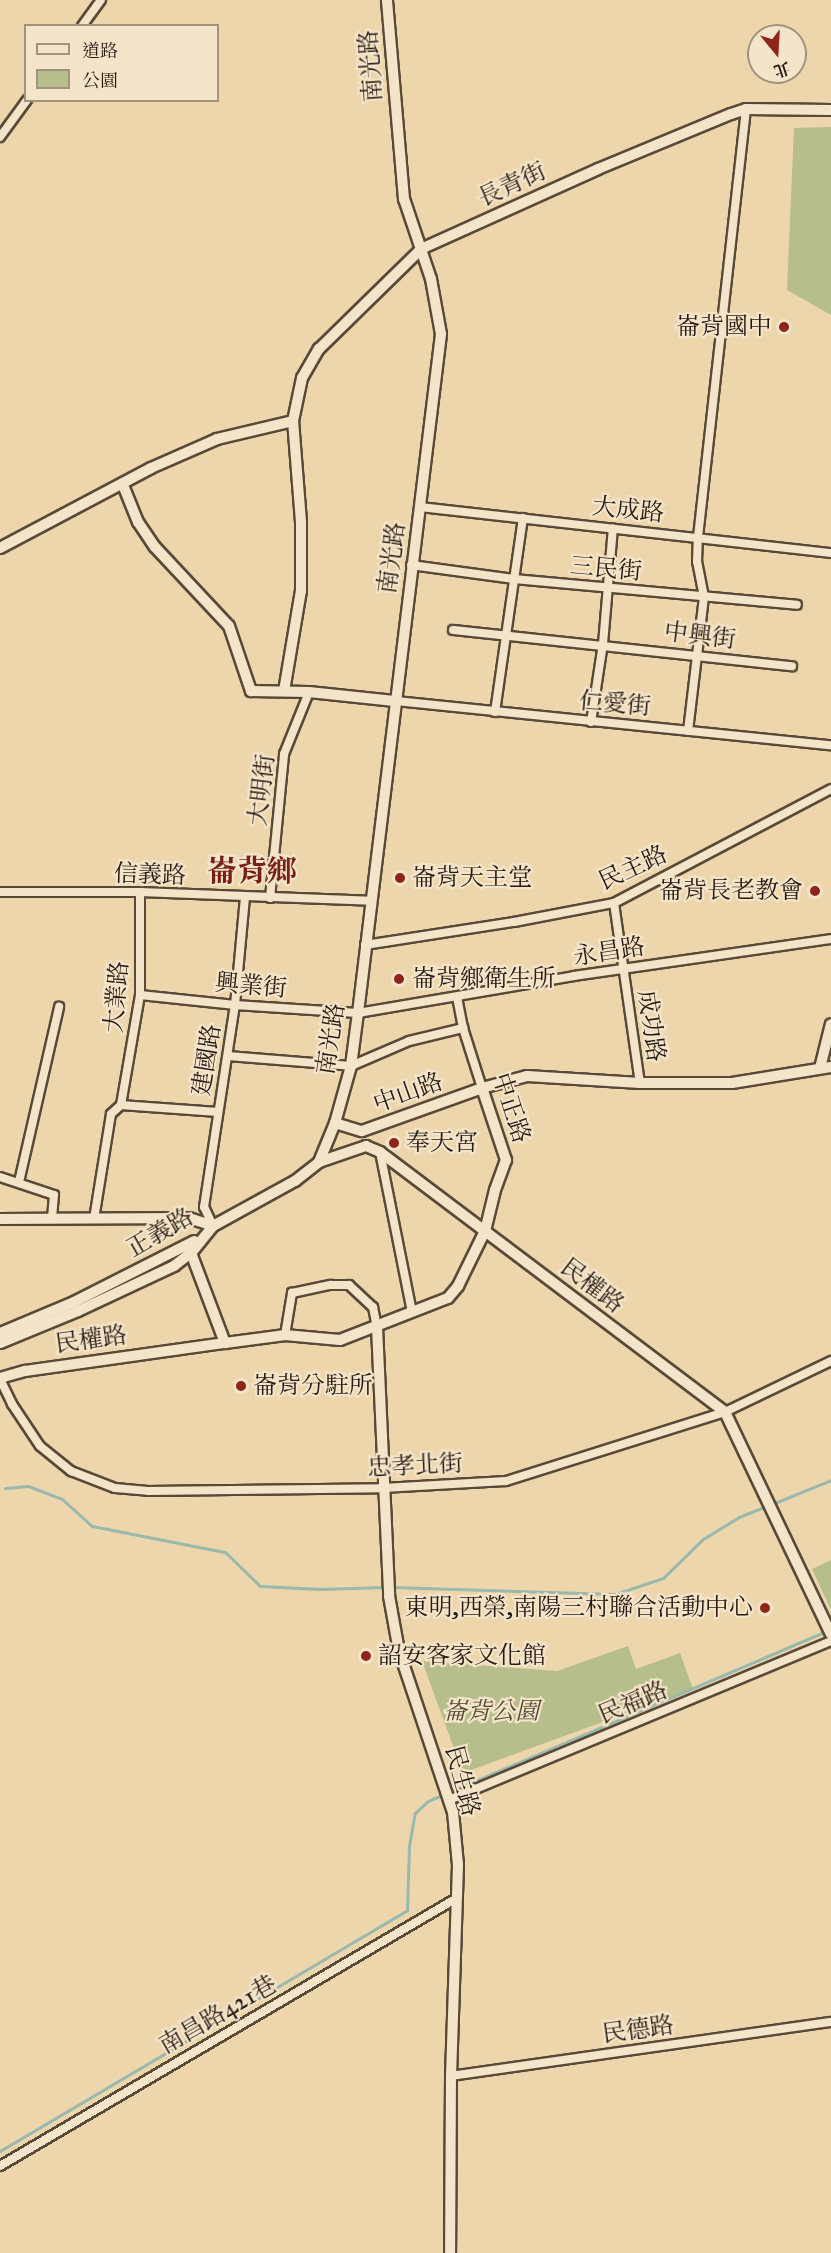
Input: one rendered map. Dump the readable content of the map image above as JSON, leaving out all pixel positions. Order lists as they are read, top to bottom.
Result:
{
  "streets": {
    "street": [
      "南光路",
      "長青街",
      "大成路",
      "三民街",
      "中興街",
      "仁愛街",
      "大明街",
      "民主路",
      "信義路",
      "永昌路",
      "興業街",
      "大業路",
      "成功路",
      "建國路",
      "中山路",
      "中正路",
      "正義路",
      "民權路",
      "忠孝北街",
      "民福路",
      "民生路",
      "南昌路421巷",
      "民德路"
    ]
  },
  "crossings": [
    ["南光路", "長青街"],
    ["南光路", "大成路"],
    ["南光路", "三民街"],
    ["南光路", "仁愛街"],
    ["南光路", "民主路"],
    ["南光路", "信義路"],
    ["南光路", "永昌路"],
    ["南光路", "興業街"],
    ["南光路", "中山路"],
    ["大明街", "信義路"],
    ["民主路", "成功路"],
    ["信義路", "大業路"],
    ["信義路", "建國路"],
    ["永昌路", "興業街"],
    ["永昌路", "成功路"],
    ["永昌路", "中正路"],
    ["興業街", "大業路"],
    ["興業街", "建國路"],
    ["成功路", "中山路"],
    ["建國路", "中山路"],
    ["建國路", "正義路"],
    ["中山路", "中正路"],
    ["中山路", "正義路"],
    ["中正路", "民權路"],
    ["民權路", "忠孝北街"],
    ["民權路", "民生路"],
    ["忠孝北街", "民生路"],
    ["民福路", "民生路"],
    ["民生路", "南昌路421巷"],
    ["民生路", "民德路"]
  ],
  "districts": ["崙背鄉"],
  "parks": ["崙背公園"],
  "places": [
    "崙背國中",
    "崙背天主堂",
    "崙背長老教會",
    "崙背鄉衛生所",
    "奉天宮",
    "崙背分駐所",
    "東明,西榮,南陽三村聯合活動中心",
    "詔安客家文化館"
  ],
  "legend": ["道路", "公園"],
  "north": "bottom"
}
